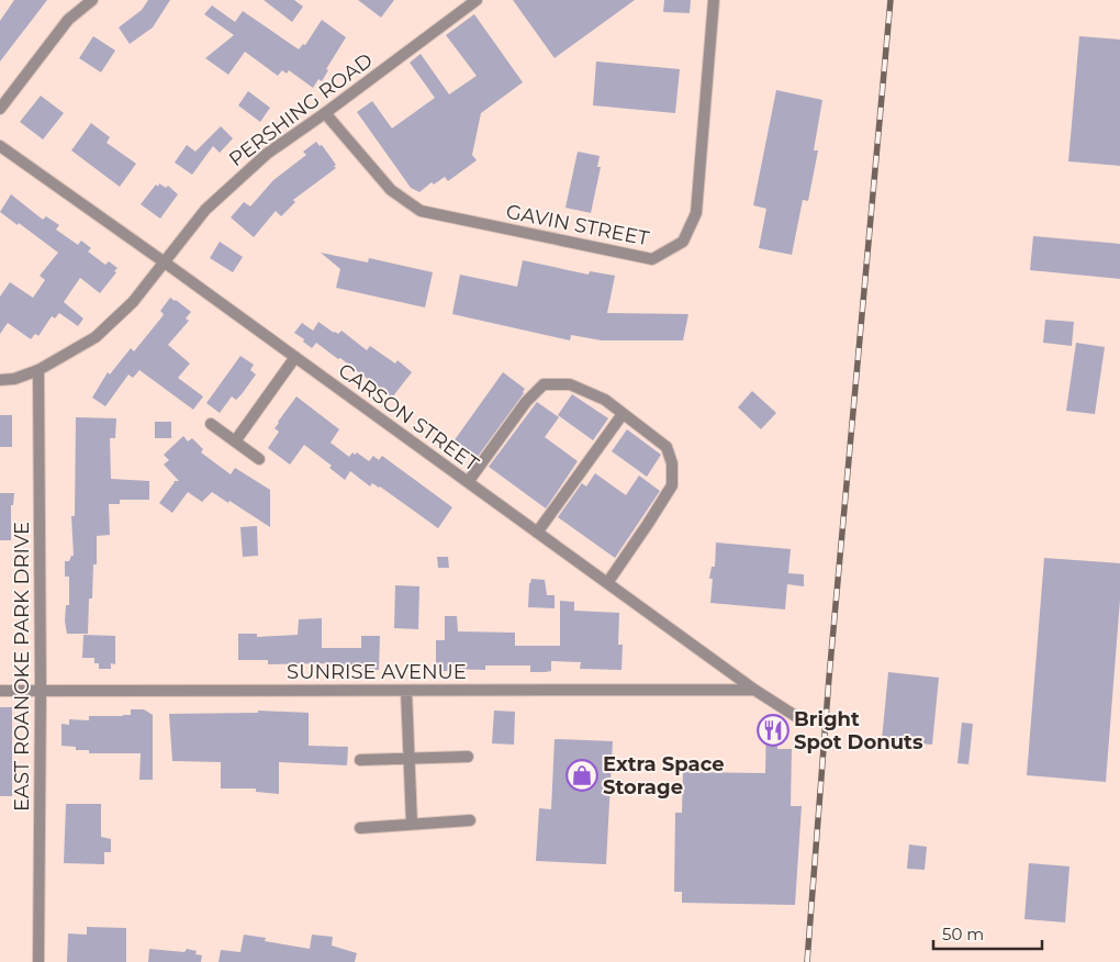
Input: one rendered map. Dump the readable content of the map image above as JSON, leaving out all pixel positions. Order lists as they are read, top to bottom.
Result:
{
  "streets": {
    "street": [
      "PERSHING ROAD",
      "GAVIN STREET",
      "CARSON STREET",
      "EAST ROANOKE PARK DRIVE",
      "SUNRISE AVENUE"
    ]
  },
  "crossings": [
    ["PERSHING ROAD", "GAVIN STREET"],
    ["PERSHING ROAD", "CARSON STREET"],
    ["PERSHING ROAD", "EAST ROANOKE PARK DRIVE"],
    ["CARSON STREET", "SUNRISE AVENUE"],
    ["EAST ROANOKE PARK DRIVE", "SUNRISE AVENUE"]
  ],
  "places": {
    "restaurant": ["Bright Spot Donuts"],
    "shop": ["Extra Space Storage"]
  },
  "scale_bar": "50 m"
}
